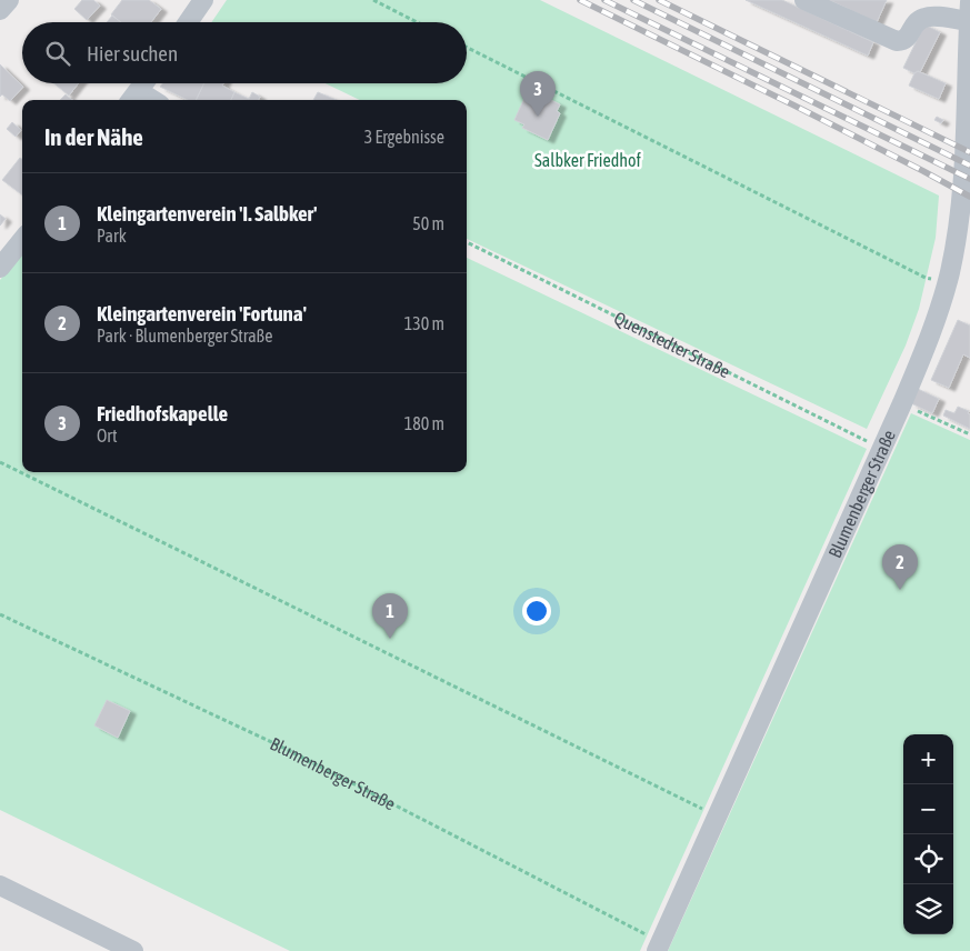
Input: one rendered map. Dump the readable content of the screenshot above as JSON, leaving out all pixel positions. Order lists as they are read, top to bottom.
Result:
{
  "streets": {
    "street": ["Blumenberger Straße"],
    "path": ["Quenstedter Straße"]
  },
  "crossings": [
    ["Quenstedter Straße", "Blumenberger Straße"]
  ],
  "parks": ["Salbker Friedhof"],
  "page": {
    "search": "Hier suchen",
    "pins": ["3", "2", "1"],
    "heading": ["In der Nähe", "3 Ergebnisse"],
    "list": [
      {
        "mark": "1",
        "name": "Kleingartenverein 'I. Salbker'",
        "note": "Park",
        "value": "50 m"
      },
      {
        "mark": "2",
        "name": "Kleingartenverein 'Fortuna'",
        "note": "Park · Blumenberger Straße",
        "value": "130 m"
      },
      {
        "mark": "3",
        "name": "Friedhofskapelle",
        "note": "Ort",
        "value": "180 m"
      }
    ],
    "map_buttons": ["+", "−"]
  }
}
